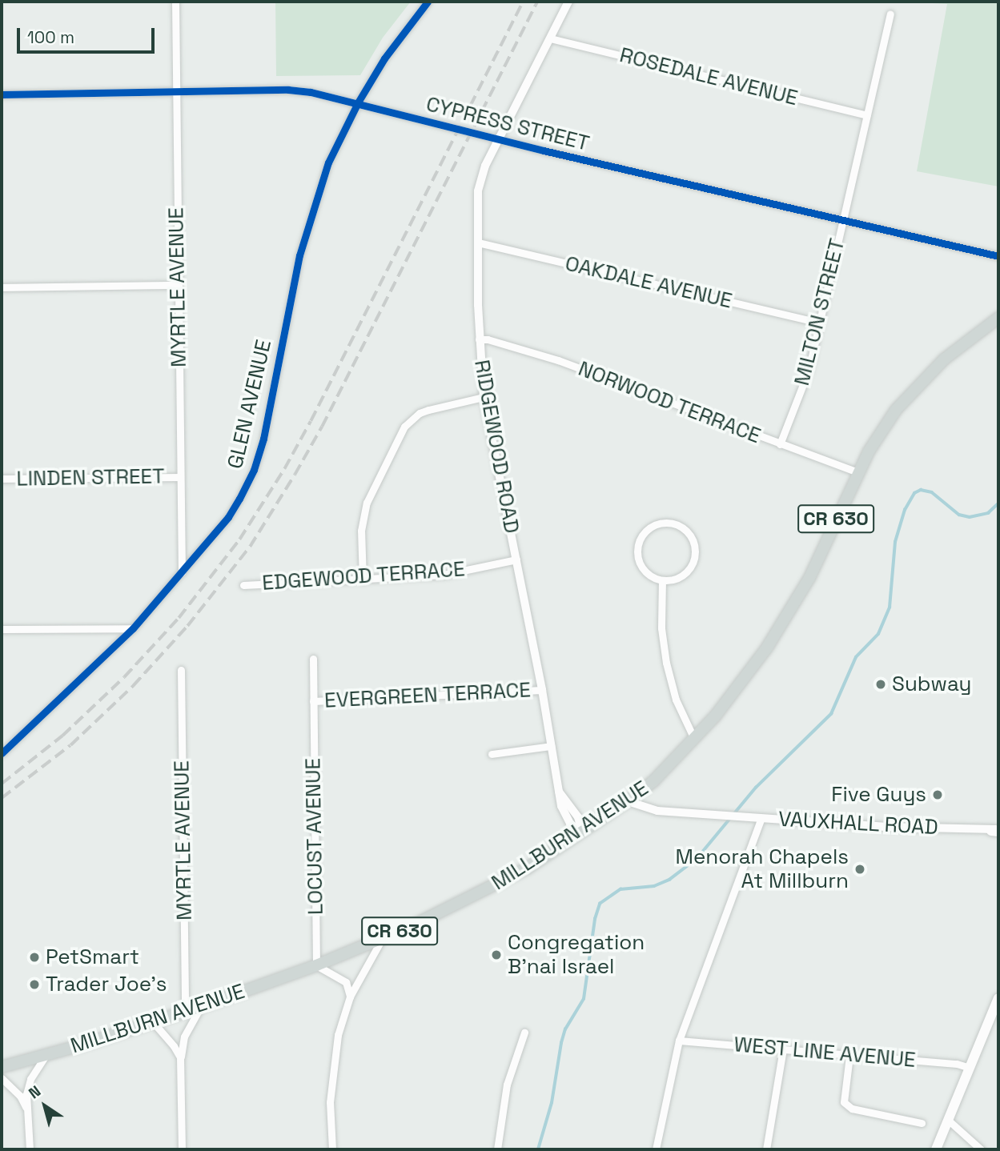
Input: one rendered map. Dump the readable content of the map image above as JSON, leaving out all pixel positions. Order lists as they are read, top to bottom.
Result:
{
  "streets": {
    "main road": ["CR 630", "MILLBURN AVENUE"],
    "street": [
      "ROSEDALE AVENUE",
      "CYPRESS STREET",
      "OAKDALE AVENUE",
      "MYRTLE AVENUE",
      "MILTON STREET",
      "NORWOOD TERRACE",
      "GLEN AVENUE",
      "RIDGEWOOD ROAD",
      "LINDEN STREET",
      "EDGEWOOD TERRACE",
      "EVERGREEN TERRACE",
      "VAUXHALL ROAD",
      "LOCUST AVENUE",
      "WEST LINE AVENUE"
    ]
  },
  "crossings": [
    ["ROSEDALE AVENUE", "MILTON STREET"],
    ["ROSEDALE AVENUE", "RIDGEWOOD ROAD"],
    ["CYPRESS STREET", "MYRTLE AVENUE"],
    ["CYPRESS STREET", "MILTON STREET"],
    ["CYPRESS STREET", "GLEN AVENUE"],
    ["CYPRESS STREET", "RIDGEWOOD ROAD"],
    ["OAKDALE AVENUE", "MILTON STREET"],
    ["OAKDALE AVENUE", "RIDGEWOOD ROAD"],
    ["MYRTLE AVENUE", "GLEN AVENUE"],
    ["MYRTLE AVENUE", "LINDEN STREET"],
    ["MYRTLE AVENUE", "MILLBURN AVENUE"],
    ["MILTON STREET", "NORWOOD TERRACE"],
    ["NORWOOD TERRACE", "RIDGEWOOD ROAD"],
    ["NORWOOD TERRACE", "MILLBURN AVENUE"],
    ["RIDGEWOOD ROAD", "EDGEWOOD TERRACE"],
    ["RIDGEWOOD ROAD", "EVERGREEN TERRACE"],
    ["RIDGEWOOD ROAD", "MILLBURN AVENUE"],
    ["EVERGREEN TERRACE", "LOCUST AVENUE"],
    ["VAUXHALL ROAD", "MILLBURN AVENUE"],
    ["MILLBURN AVENUE", "LOCUST AVENUE"]
  ],
  "places": [
    "Subway",
    "Five Guys",
    "Menorah Chapels At Millburn",
    "Congregation B'nai Israel",
    "PetSmart",
    "Trader Joe's"
  ],
  "scale_bar": "100 m",
  "north": "top left"
}
